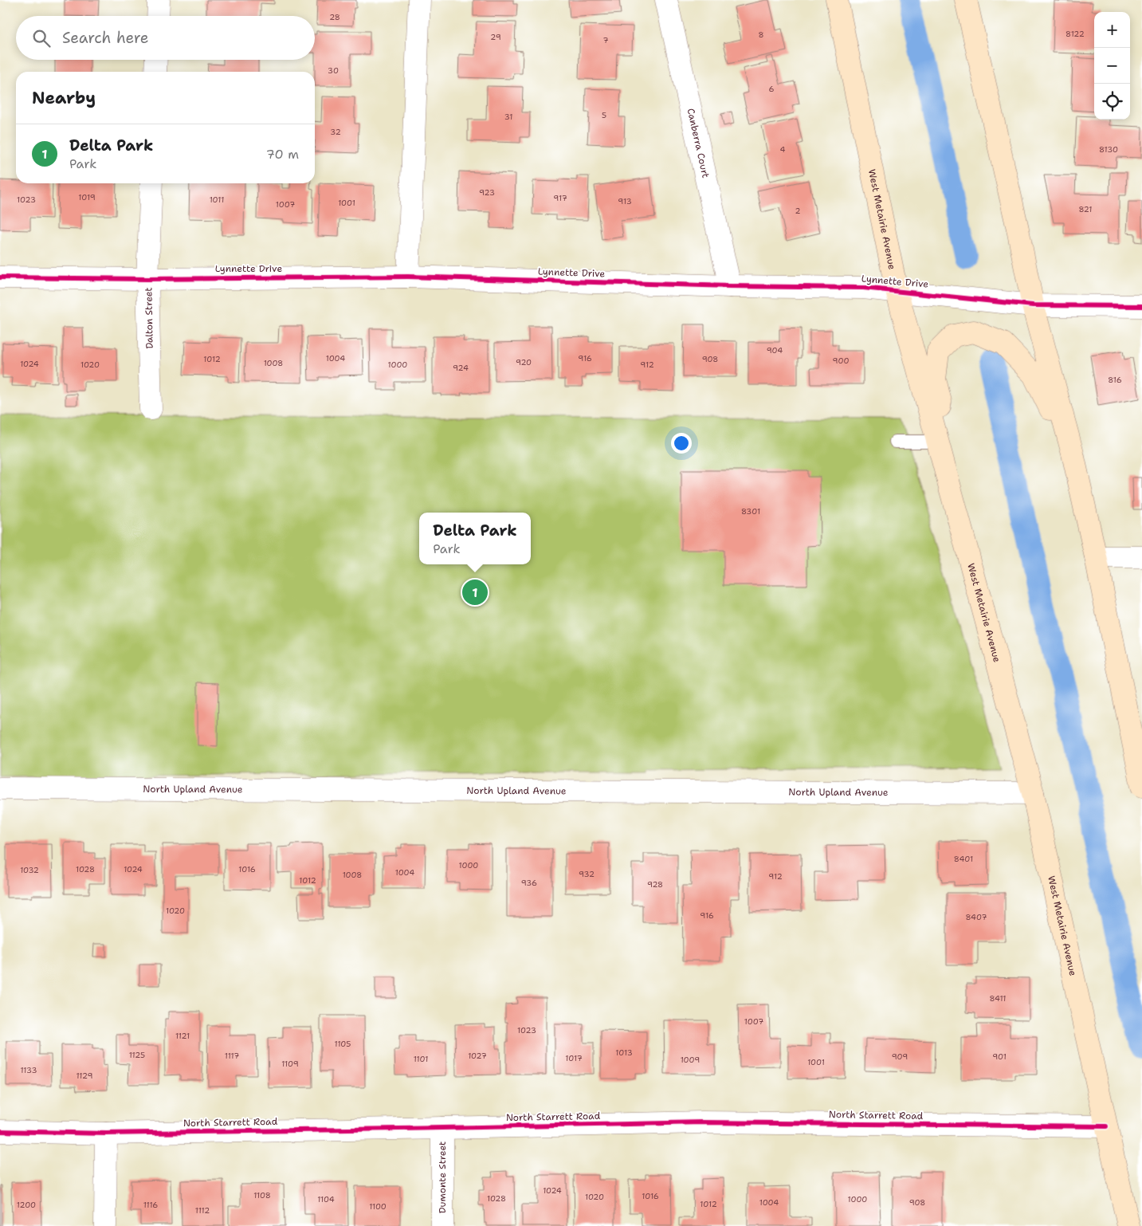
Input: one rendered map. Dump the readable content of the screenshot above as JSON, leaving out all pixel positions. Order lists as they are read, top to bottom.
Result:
{
  "streets": {
    "main road": ["West Metairie Avenue"],
    "street": [
      "Canberra Court",
      "Lynnette Drive",
      "Dalton Street",
      "North Upland Avenue",
      "North Starrett Road",
      "Dumonte Street"
    ]
  },
  "crossings": [
    ["Canberra Court", "Lynnette Drive"],
    ["West Metairie Avenue", "Lynnette Drive"],
    ["West Metairie Avenue", "North Upland Avenue"],
    ["West Metairie Avenue", "North Starrett Road"],
    ["Lynnette Drive", "Dalton Street"],
    ["North Starrett Road", "Dumonte Street"]
  ],
  "house_numbers": [
    "28",
    "8122",
    "8",
    "29",
    "7",
    "30",
    "6",
    "5",
    "31",
    "32",
    "4",
    "8130",
    "923",
    "1019",
    "917",
    "1023",
    "1011",
    "913",
    "1001",
    "1007",
    "821",
    "2",
    "904",
    "1004",
    "916",
    "1012",
    "908",
    "900",
    "920",
    "1008",
    "1024",
    "1020",
    "1000",
    "912",
    "924",
    "816",
    "8301",
    "8401",
    "1000",
    "1028",
    "1024",
    "1016",
    "1032",
    "1004",
    "932",
    "1008",
    "912",
    "1012",
    "936",
    "928",
    "1020",
    "916",
    "8407",
    "8411",
    "1007",
    "1023",
    "1121",
    "1105",
    "1013",
    "1125",
    "1117",
    "1027",
    "909",
    "901",
    "1017",
    "1101",
    "1009",
    "1001",
    "1109",
    "1133",
    "1129",
    "1024",
    "1108",
    "1016",
    "1020",
    "1028",
    "1104",
    "1000",
    "1004",
    "908",
    "1012",
    "1200",
    "1116",
    "1100",
    "1112"
  ],
  "page": {
    "map_buttons": ["+", "−"],
    "search": "Search here",
    "heading": "Nearby",
    "list": [
      {
        "mark": "1",
        "name": "Delta Park",
        "note": "Park",
        "value": "70 m"
      }
    ],
    "popup": ["Delta Park", "Park"],
    "pins": "1"
  }
}
